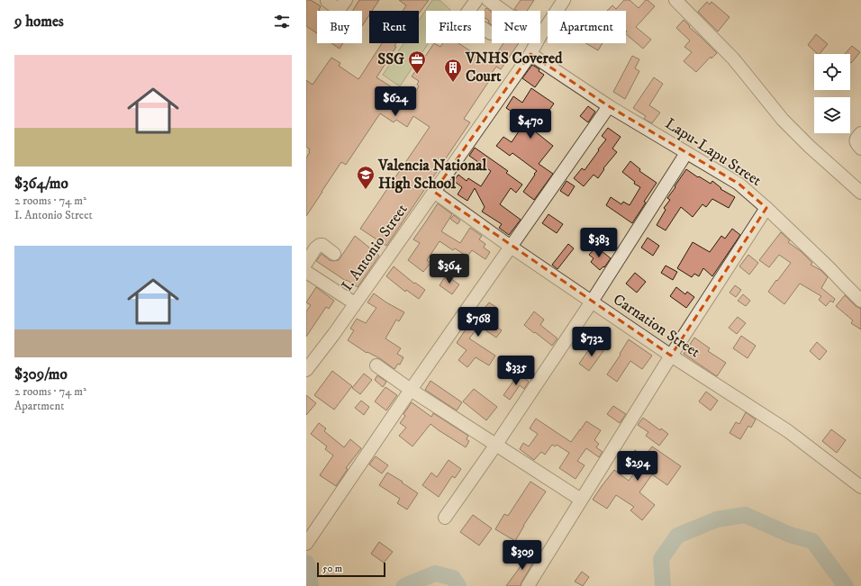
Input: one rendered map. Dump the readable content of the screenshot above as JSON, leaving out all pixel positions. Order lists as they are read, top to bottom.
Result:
{
  "streets": {
    "street": ["Lapu-Lapu Street", "I. Antonio Street", "Carnation Street"]
  },
  "crossings": [
    ["Lapu-Lapu Street", "I. Antonio Street"],
    ["I. Antonio Street", "Carnation Street"]
  ],
  "places": {
    "office": ["SSG"],
    "building": ["VNHS Covered Court"],
    "school or university": ["Valencia National High School"]
  },
  "scale_bar": "50 m",
  "page": {
    "heading": "9 homes",
    "chip": [
      "Buy",
      "Rent",
      "Filters",
      "New",
      "Apartment"
    ],
    "list": [
      {
        "name": "$364/mo",
        "note": "2 rooms · 74 m² · I. Antonio Street"
      },
      {
        "name": "$309/mo",
        "note": "2 rooms · 74 m² · Apartment"
      }
    ],
    "price": [
      "$624",
      "$470",
      "$383",
      "$364",
      "$768",
      "$732",
      "$335",
      "$294",
      "$309"
    ],
    "scale": "50 m"
  }
}
